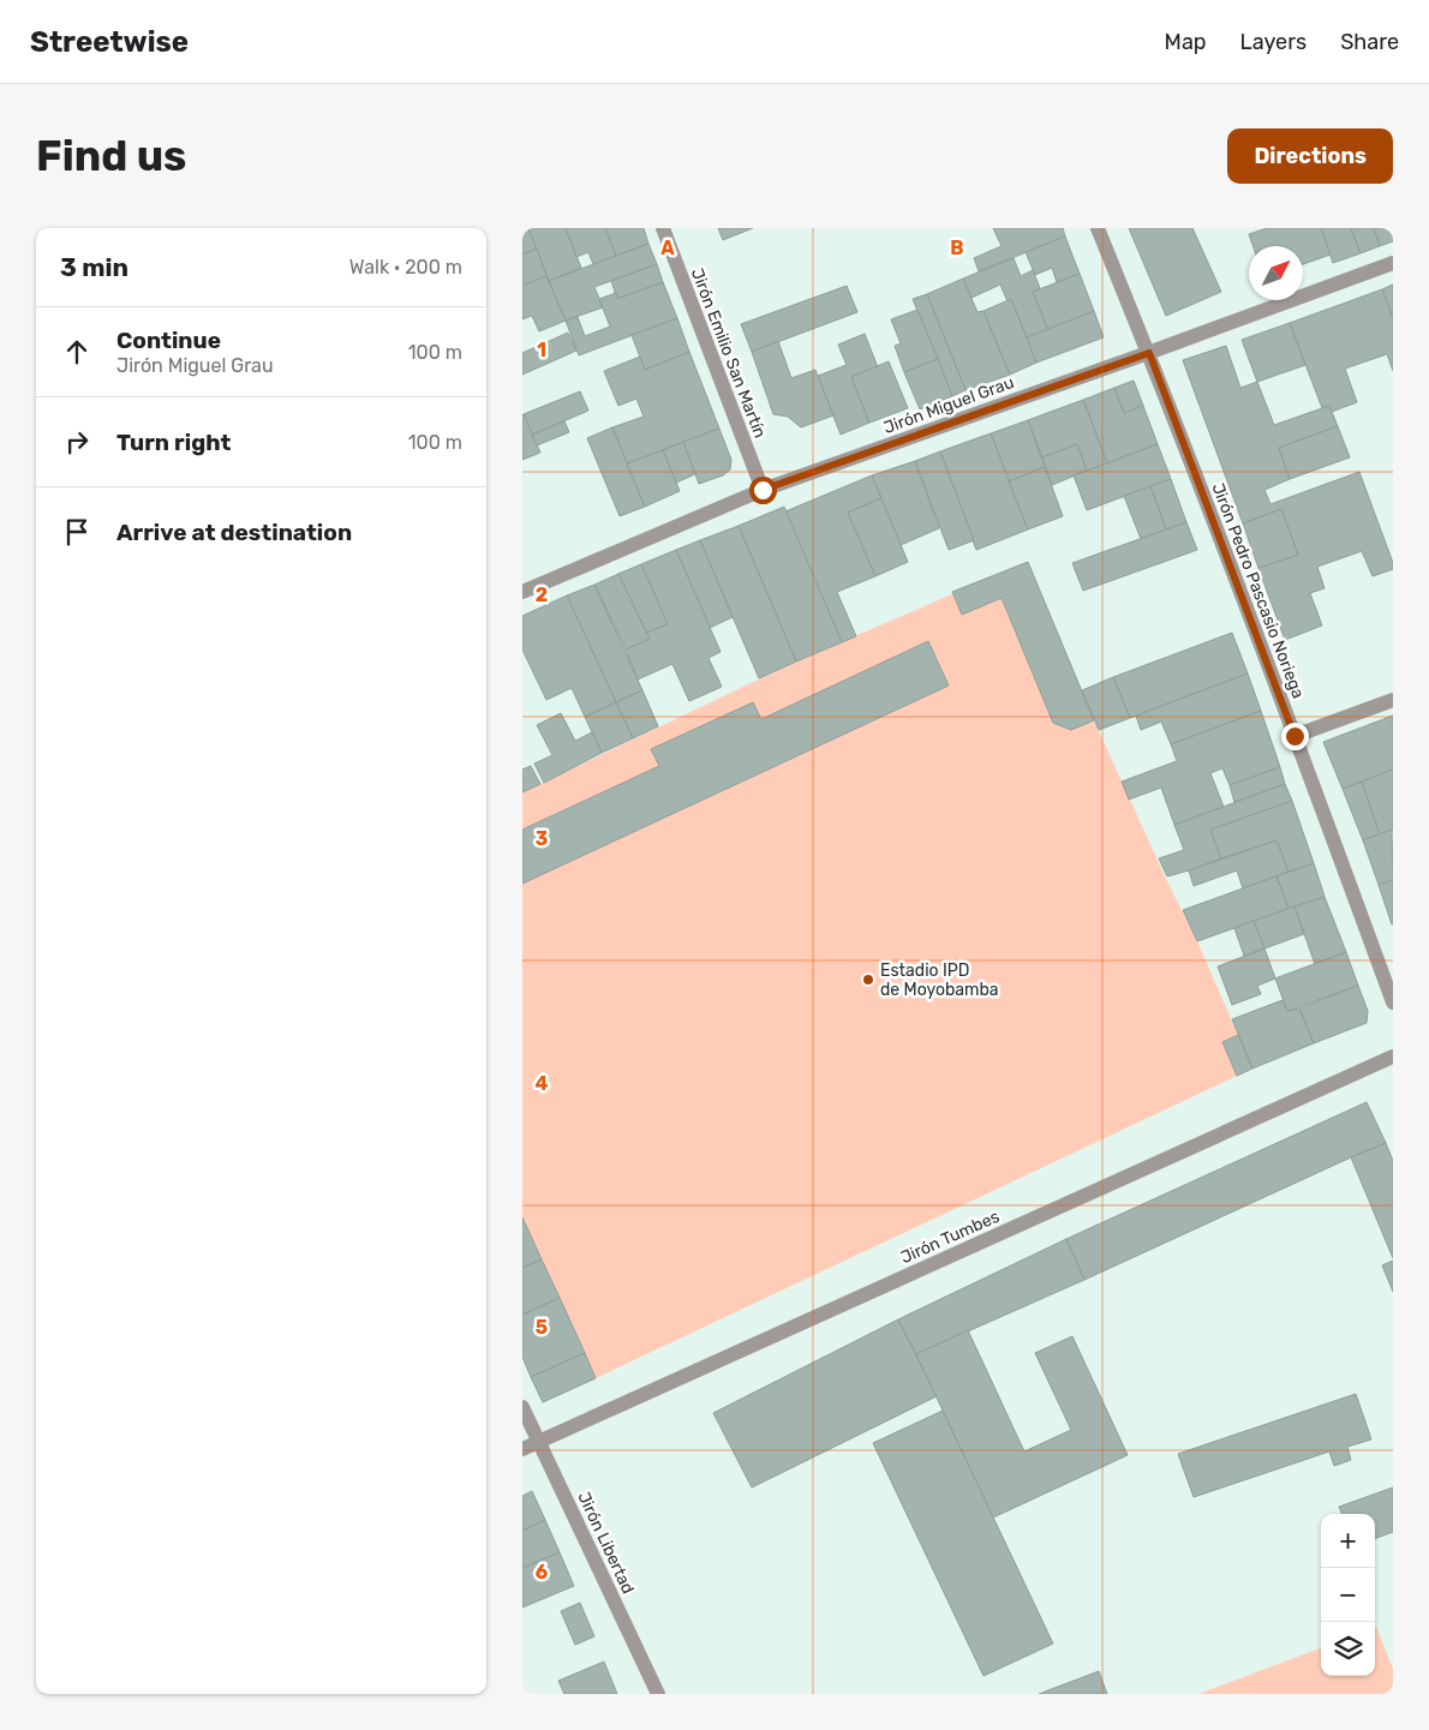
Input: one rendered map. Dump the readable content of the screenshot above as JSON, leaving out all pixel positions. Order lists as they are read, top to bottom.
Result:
{
  "streets": {
    "street": [
      "Jirón Emilio San Martín",
      "Jirón Miguel Grau",
      "Jirón Pedro Pascasio Noriega",
      "Jirón Tumbes",
      "Jirón Libertad"
    ]
  },
  "crossings": [
    ["Jirón Emilio San Martín", "Jirón Miguel Grau"],
    ["Jirón Miguel Grau", "Jirón Pedro Pascasio Noriega"],
    ["Jirón Tumbes", "Jirón Libertad"]
  ],
  "places": ["Estadio IPD de Moyobamba"],
  "north": "top right",
  "page": {
    "header": "Streetwise",
    "nav": ["Map", "Layers", "Share"],
    "buttons": "Directions",
    "title": "Find us",
    "heading": ["3 min", "Walk · 200 m"],
    "list": [
      ["Continue", "Jirón Miguel Grau", "100 m"],
      ["Turn right", "100 m"],
      "Arrive at destination"
    ],
    "map_buttons": ["+", "−"]
  },
  "grid": {
    "columns": ["A", "B"],
    "rows": [
      "1",
      "2",
      "3",
      "4",
      "5",
      "6"
    ]
  }
}
